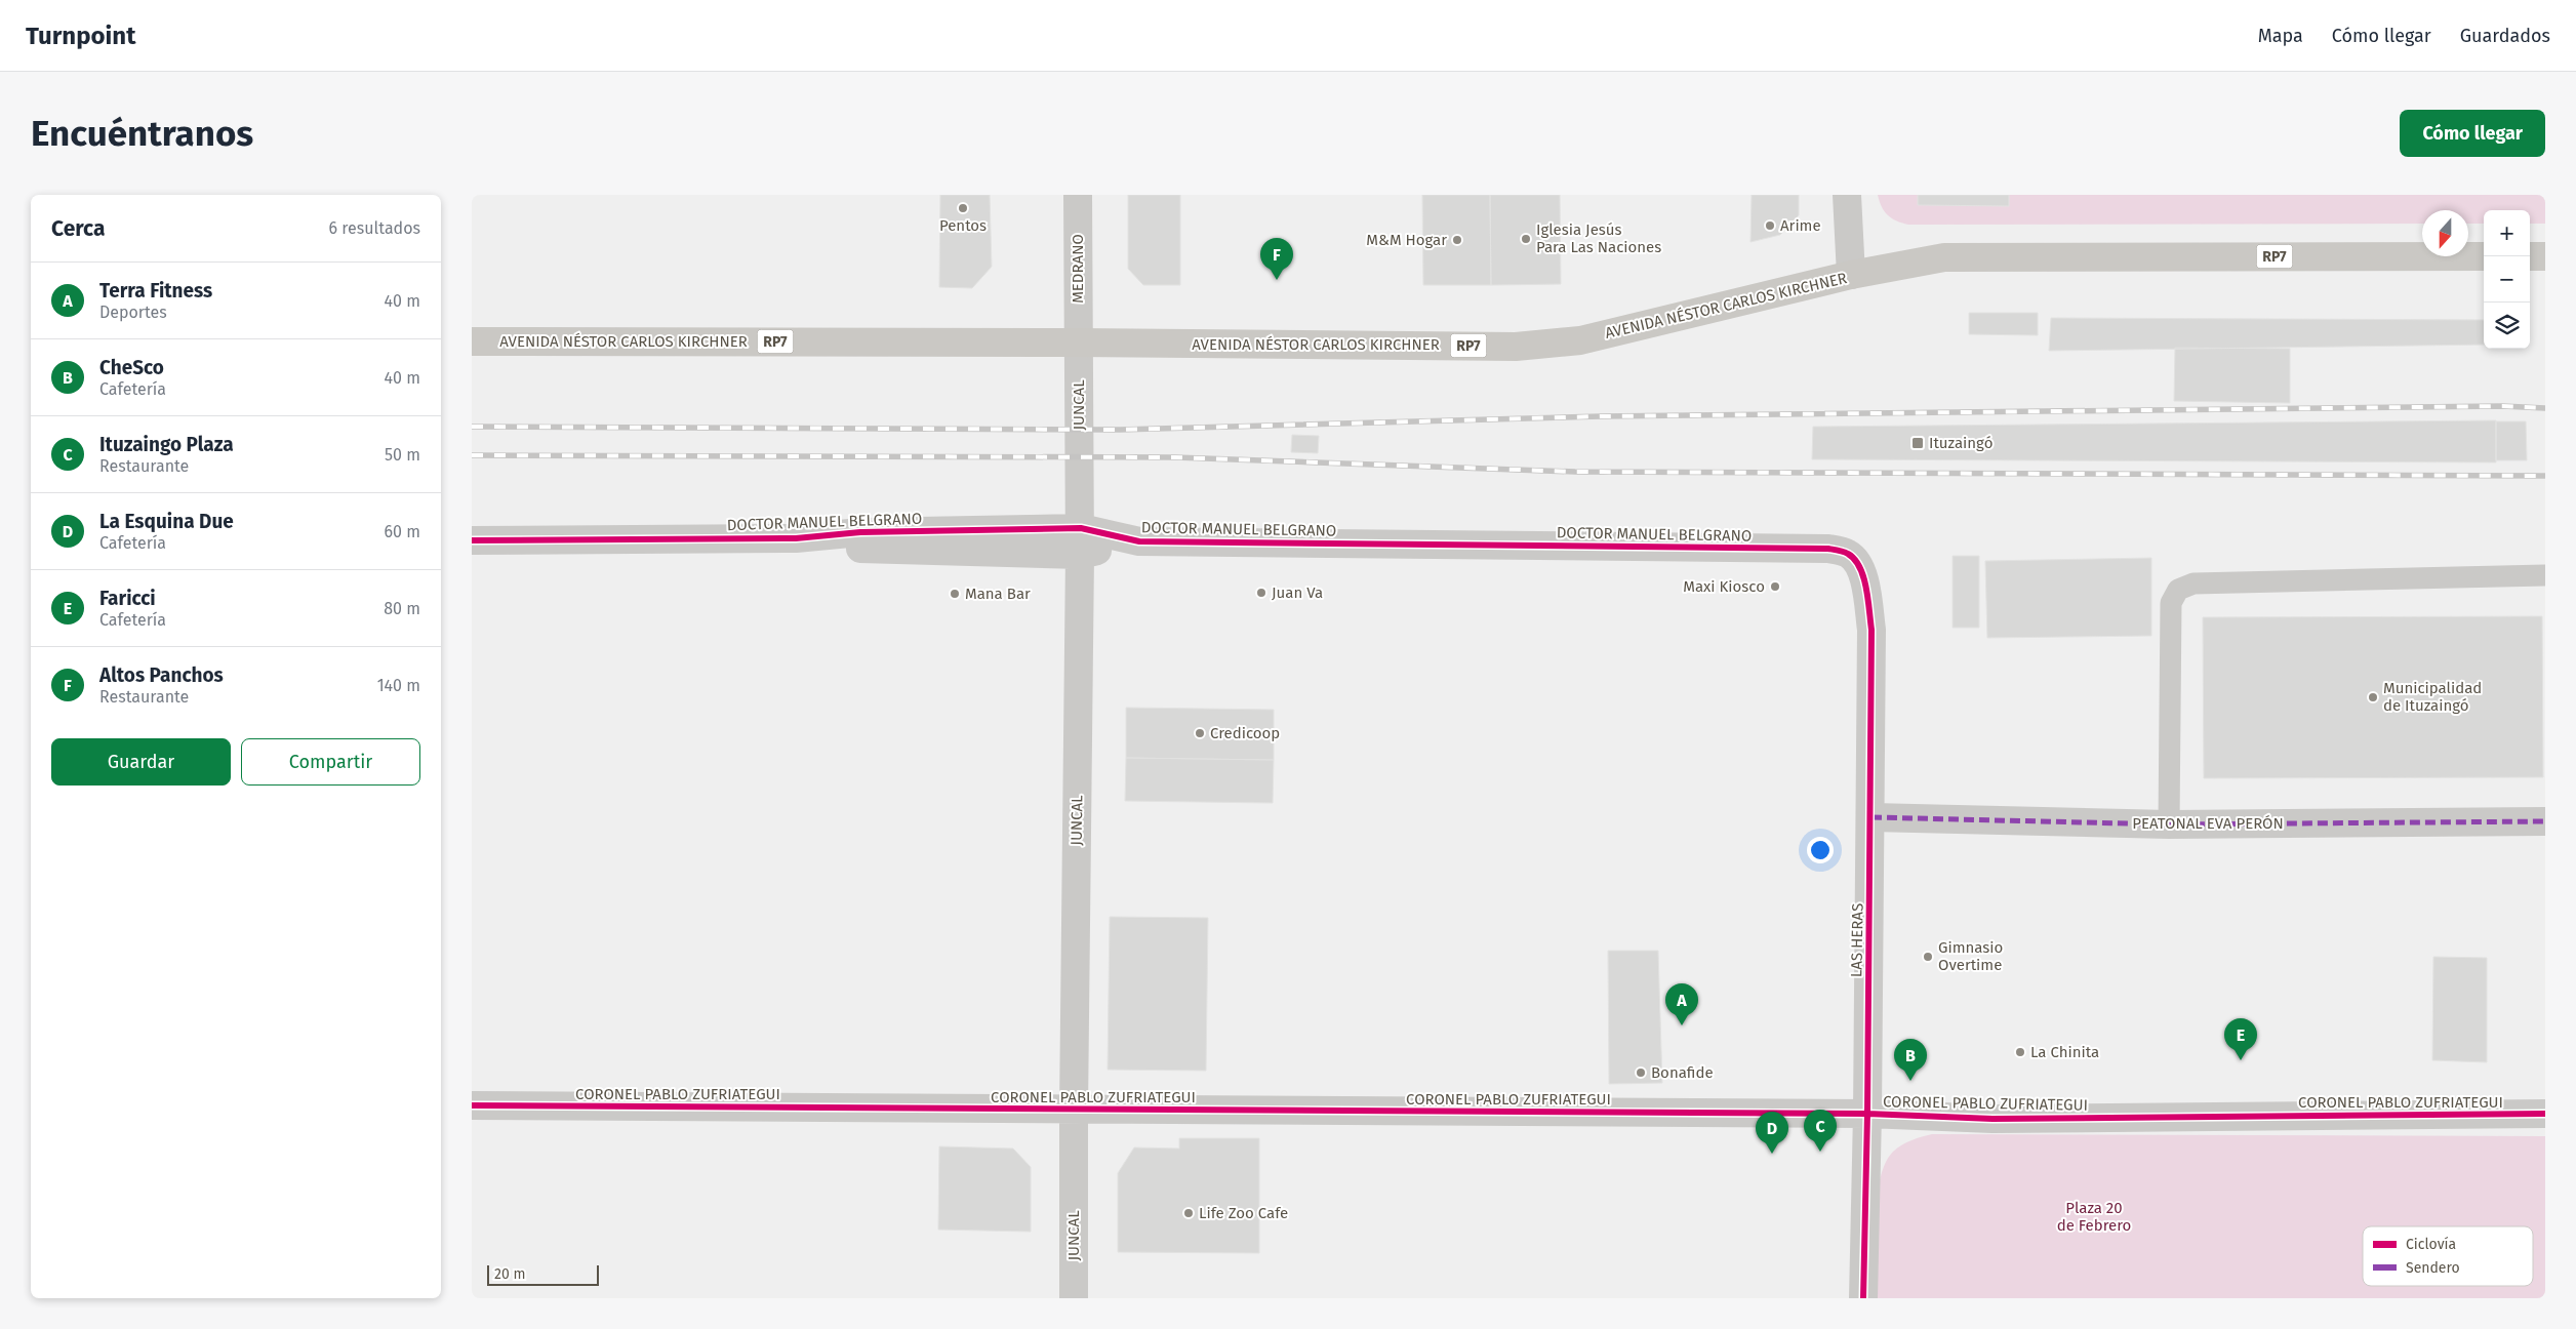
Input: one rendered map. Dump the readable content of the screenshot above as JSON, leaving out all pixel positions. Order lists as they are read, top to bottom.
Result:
{
  "streets": {
    "main road": ["RP7", "AVENIDA NÉSTOR CARLOS KIRCHNER"],
    "street": [
      "MEDRANO",
      "JUNCAL",
      "DOCTOR MANUEL BELGRANO",
      "PEATONAL EVA PERÓN",
      "LAS HERAS",
      "CORONEL PABLO ZUFRIATEGUI"
    ]
  },
  "crossings": [
    ["MEDRANO", "AVENIDA NÉSTOR CARLOS KIRCHNER"],
    ["MEDRANO", "JUNCAL"],
    ["AVENIDA NÉSTOR CARLOS KIRCHNER", "JUNCAL"],
    ["JUNCAL", "DOCTOR MANUEL BELGRANO"],
    ["JUNCAL", "CORONEL PABLO ZUFRIATEGUI"],
    ["DOCTOR MANUEL BELGRANO", "LAS HERAS"],
    ["PEATONAL EVA PERÓN", "LAS HERAS"],
    ["LAS HERAS", "CORONEL PABLO ZUFRIATEGUI"]
  ],
  "parks": ["Plaza 20 de Febrero"],
  "places": {
    "other": [
      "Pentos",
      "Arime",
      "Iglesia Jesús Para Las Naciones",
      "M&M Hogar",
      "Maxi Kiosco",
      "Juan Va",
      "Mana Bar",
      "Municipalidad de Ituzaingó",
      "Credicoop",
      "Gimnasio Overtime",
      "La Chinita",
      "Bonafide",
      "Life Zoo Cafe"
    ],
    "transit": ["Ituzaingó"]
  },
  "legend": ["Ciclovía", "Sendero"],
  "scale_bar": "20 m",
  "north": "bottom",
  "page": {
    "header": "Turnpoint",
    "nav": ["Mapa", "Cómo llegar", "Guardados"],
    "buttons": [
      "Cómo llegar",
      ["Guardar", "Compartir"]
    ],
    "title": "Encuéntranos",
    "heading": ["Cerca", "6 resultados"],
    "map_buttons": ["+", "−"],
    "pins": [
      "F",
      "A",
      "E",
      "B",
      "C",
      "D"
    ],
    "list": [
      {
        "mark": "A",
        "name": "Terra Fitness",
        "note": "Deportes",
        "value": "40 m"
      },
      {
        "mark": "B",
        "name": "CheSco",
        "note": "Cafetería",
        "value": "40 m"
      },
      {
        "mark": "C",
        "name": "Ituzaingo Plaza",
        "note": "Restaurante",
        "value": "50 m"
      },
      {
        "mark": "D",
        "name": "La Esquina Due",
        "note": "Cafetería",
        "value": "60 m"
      },
      {
        "mark": "E",
        "name": "Faricci",
        "note": "Cafetería",
        "value": "80 m"
      },
      {
        "mark": "F",
        "name": "Altos Panchos",
        "note": "Restaurante",
        "value": "140 m"
      }
    ],
    "scale": "20 m"
  }
}
